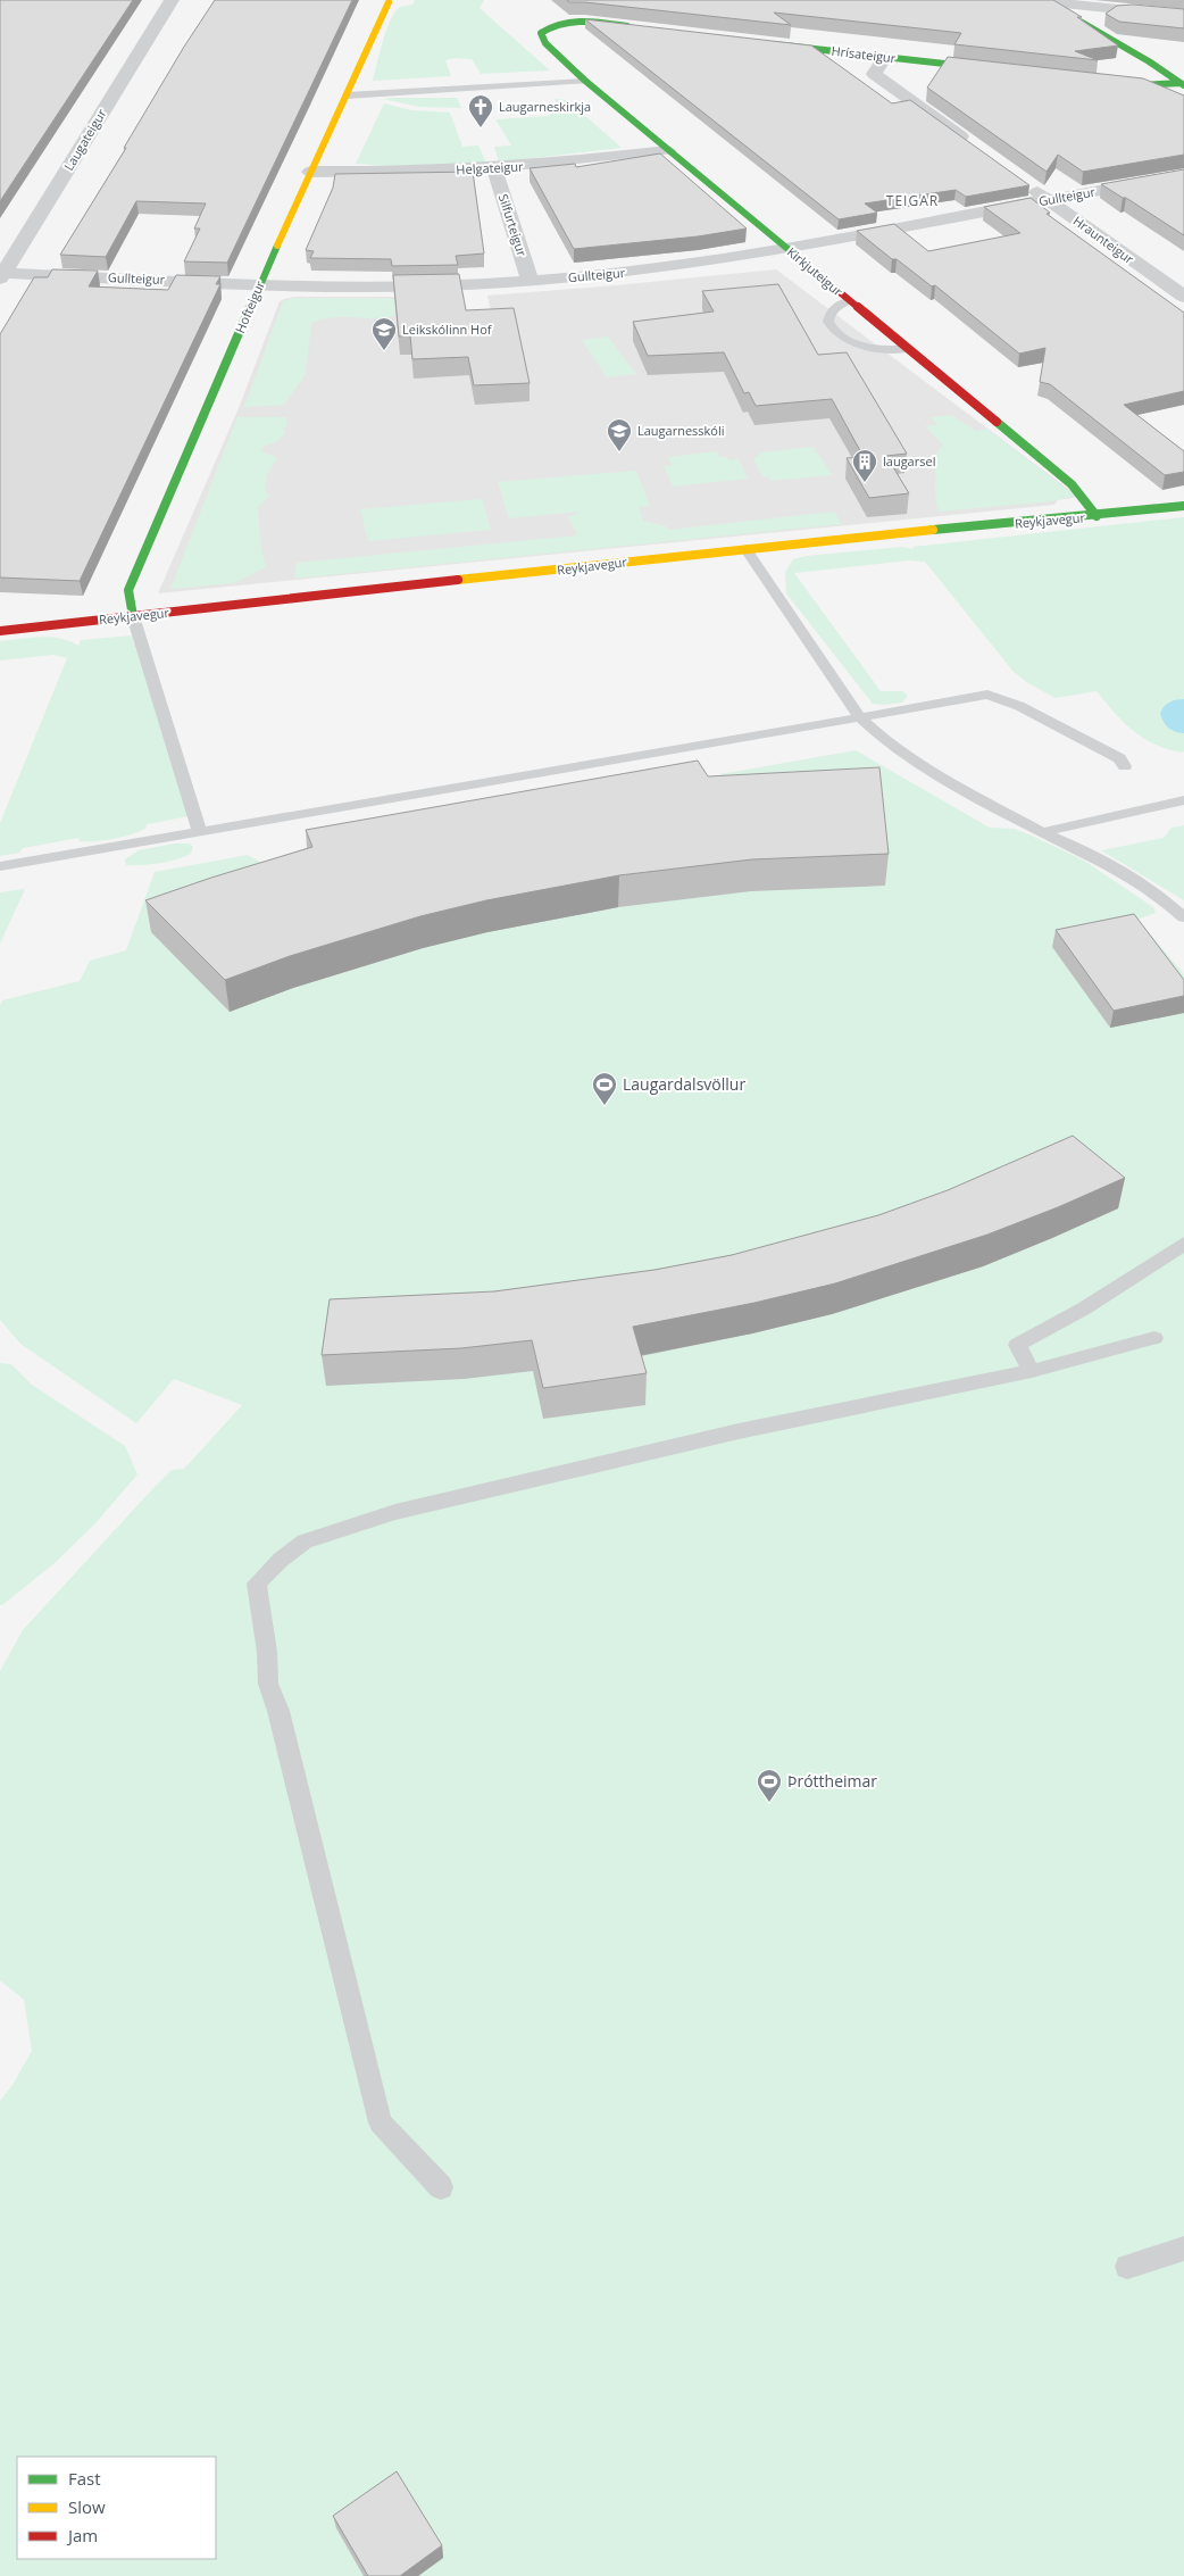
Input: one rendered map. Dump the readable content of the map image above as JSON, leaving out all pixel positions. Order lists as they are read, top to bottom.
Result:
{
  "streets": {
    "street": [
      "Hrísateigur",
      "Laugateigur",
      "Helgateigur",
      "Gullteigur",
      "Silfurteigur",
      "Hraunteigur",
      "Kirkjuteigur",
      "Hofteigur",
      "Reykjavegur"
    ]
  },
  "crossings": [
    ["Laugateigur", "Gullteigur"],
    ["Helgateigur", "Silfurteigur"],
    ["Helgateigur", "Kirkjuteigur"],
    ["Helgateigur", "Hofteigur"],
    ["Gullteigur", "Silfurteigur"],
    ["Gullteigur", "Hraunteigur"],
    ["Gullteigur", "Kirkjuteigur"],
    ["Gullteigur", "Hofteigur"],
    ["Kirkjuteigur", "Reykjavegur"],
    ["Hofteigur", "Reykjavegur"]
  ],
  "districts": ["TEIGAR"],
  "places": {
    "church": ["Laugarneskirkja"],
    "school or university": ["Leikskólinn Hof", "Laugarnesskóli"],
    "building": ["laugarsel"],
    "sports": ["Laugardalsvöllur", "Þróttheimar"]
  },
  "legend": ["Fast", "Slow", "Jam"]
}
